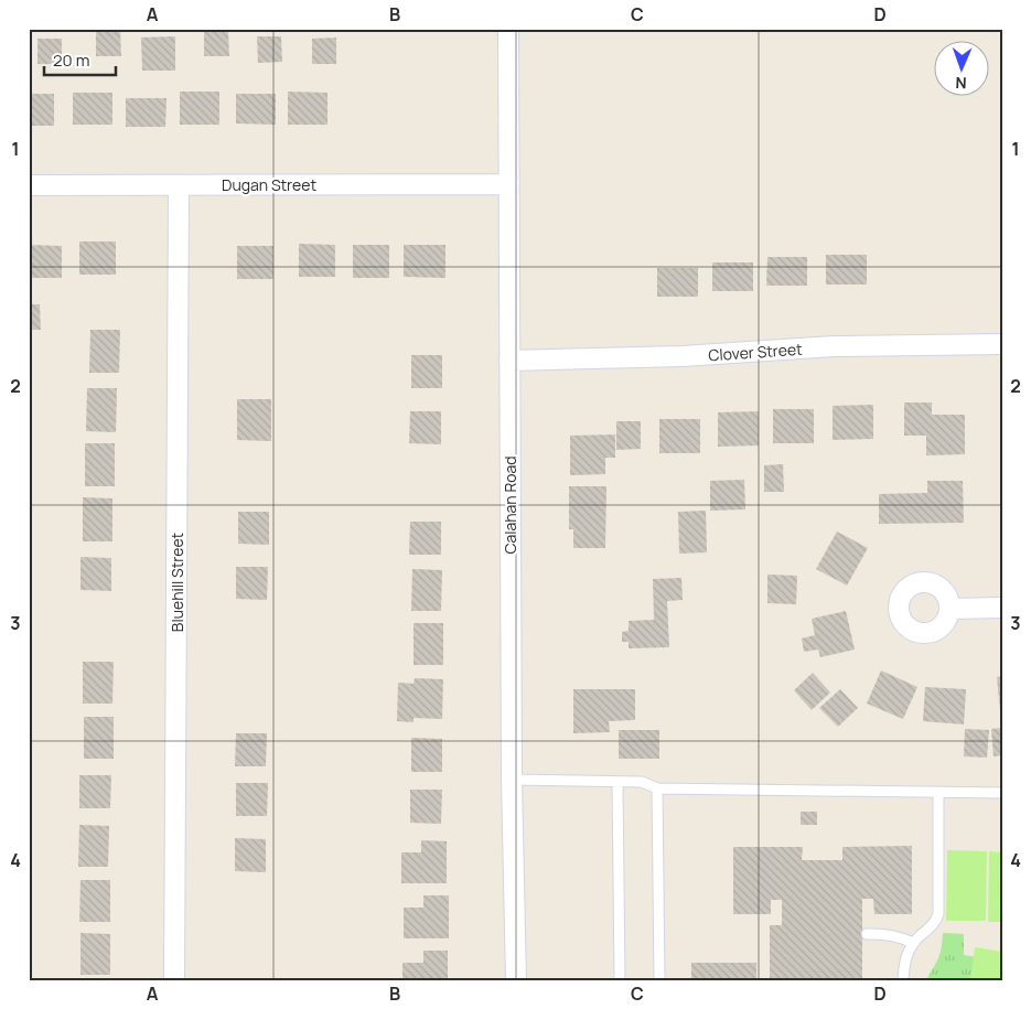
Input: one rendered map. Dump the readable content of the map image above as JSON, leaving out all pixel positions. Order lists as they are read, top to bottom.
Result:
{
  "streets": {
    "street": [
      "Dugan Street",
      "Clover Street",
      "Calahan Road",
      "Bluehill Street"
    ]
  },
  "crossings": [
    ["Dugan Street", "Calahan Road"],
    ["Dugan Street", "Bluehill Street"],
    ["Clover Street", "Calahan Road"]
  ],
  "scale_bar": "20 m",
  "north": "bottom",
  "grid": {
    "columns": [
      "A",
      "B",
      "C",
      "D"
    ],
    "rows": [
      "1",
      "2",
      "3",
      "4"
    ]
  }
}
